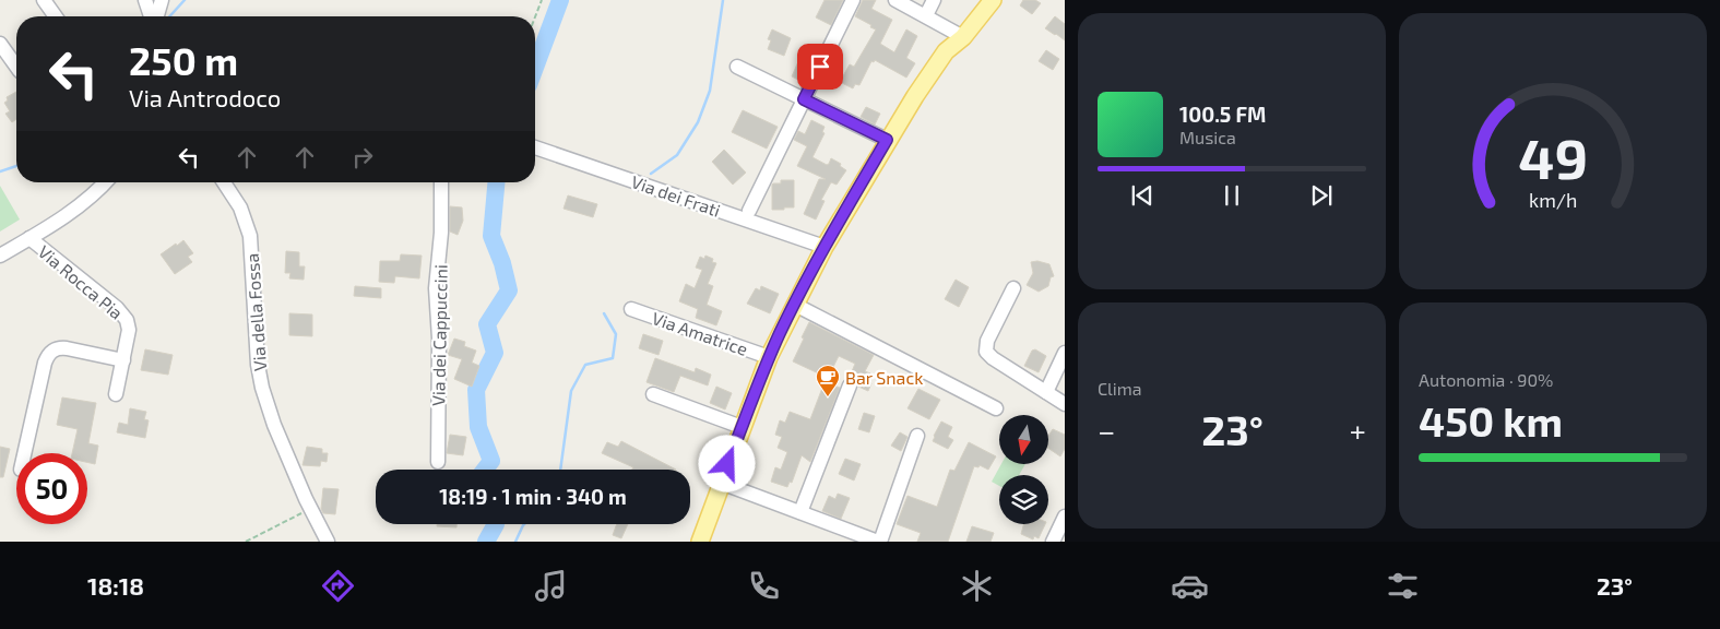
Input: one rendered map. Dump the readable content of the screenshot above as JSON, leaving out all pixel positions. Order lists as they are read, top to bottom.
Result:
{
  "streets": {
    "street": [
      "Via dei Frati",
      "Via Rocca Pia",
      "Via della Fossa",
      "Via Amatrice",
      "Via dei Cappuccini"
    ]
  },
  "places": {
    "cafe": ["Bar Snack"]
  },
  "north": "bottom",
  "page": {
    "turn": ["250 m", "Via Antrodoco"],
    "song": ["100.5 FM", "Musica"],
    "tile": [
      "Clima",
      ["Autonomia · 90%", "450 km"]
    ],
    "heat": ["−", "23°", "+"],
    "limit": "50",
    "trip": "18:19 · 1 min · 340 m",
    "tabs": ["18:18", "23°"],
    "gauge": ["49", "km/h"]
  }
}
